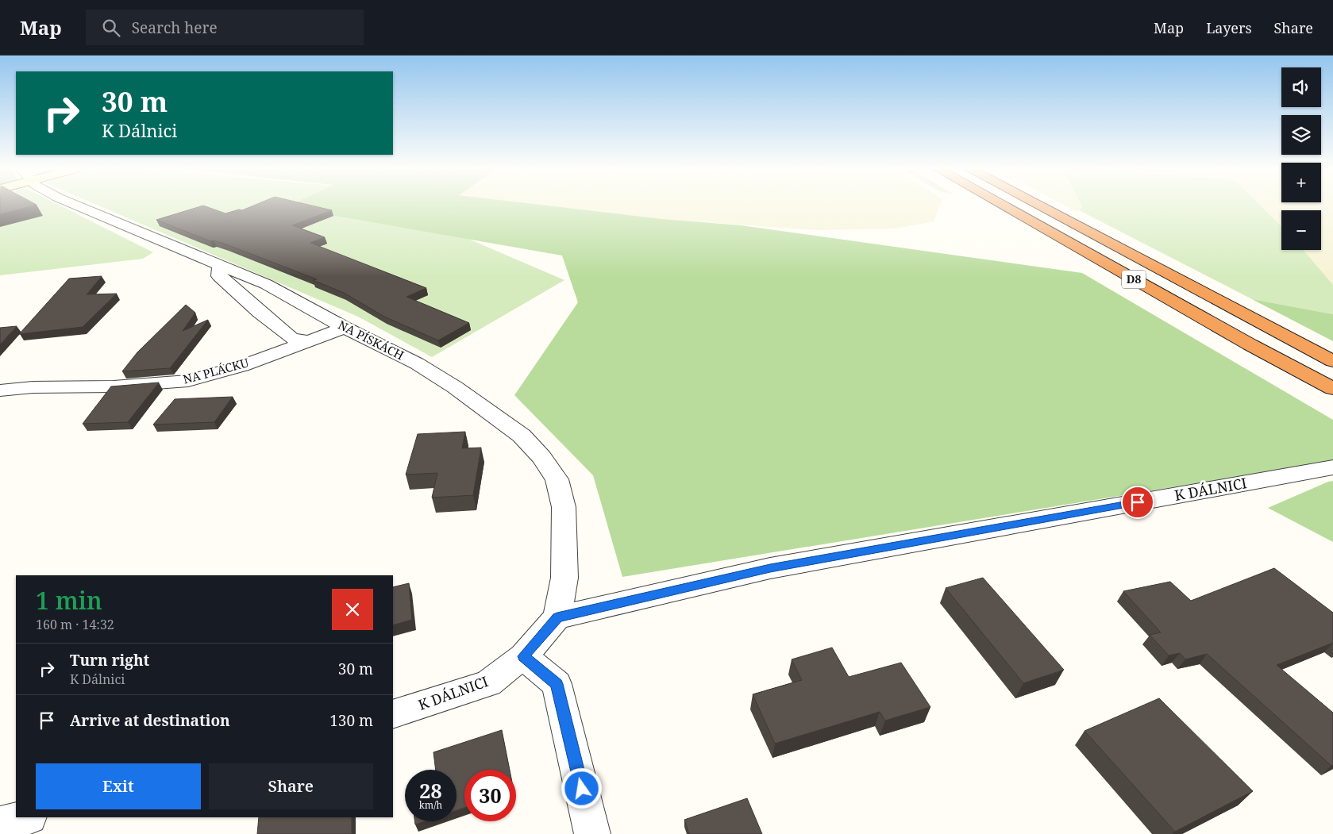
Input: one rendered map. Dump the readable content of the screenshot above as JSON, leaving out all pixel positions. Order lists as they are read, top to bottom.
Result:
{
  "streets": {
    "highway": ["D8"],
    "street": ["NA PÍSKÁCH", "NA PLÁCKU", "K DÁLNICI"]
  },
  "crossings": [
    ["NA PÍSKÁCH", "NA PLÁCKU"],
    ["NA PÍSKÁCH", "K DÁLNICI"]
  ],
  "page": {
    "header": "Map",
    "search": "Search here",
    "nav": ["Map", "Layers", "Share"],
    "map_buttons": ["+", "−"],
    "turn": ["30 m", "K Dálnici"],
    "heading": ["1 min", "160 m · 14:32"],
    "list": [
      {
        "name": "Turn right",
        "note": "K Dálnici",
        "value": "30 m"
      },
      {
        "name": "Arrive at destination",
        "value": "130 m"
      }
    ],
    "buttons": ["Exit", "Share"],
    "speed": "28 km/h",
    "limit": "30"
  }
}
